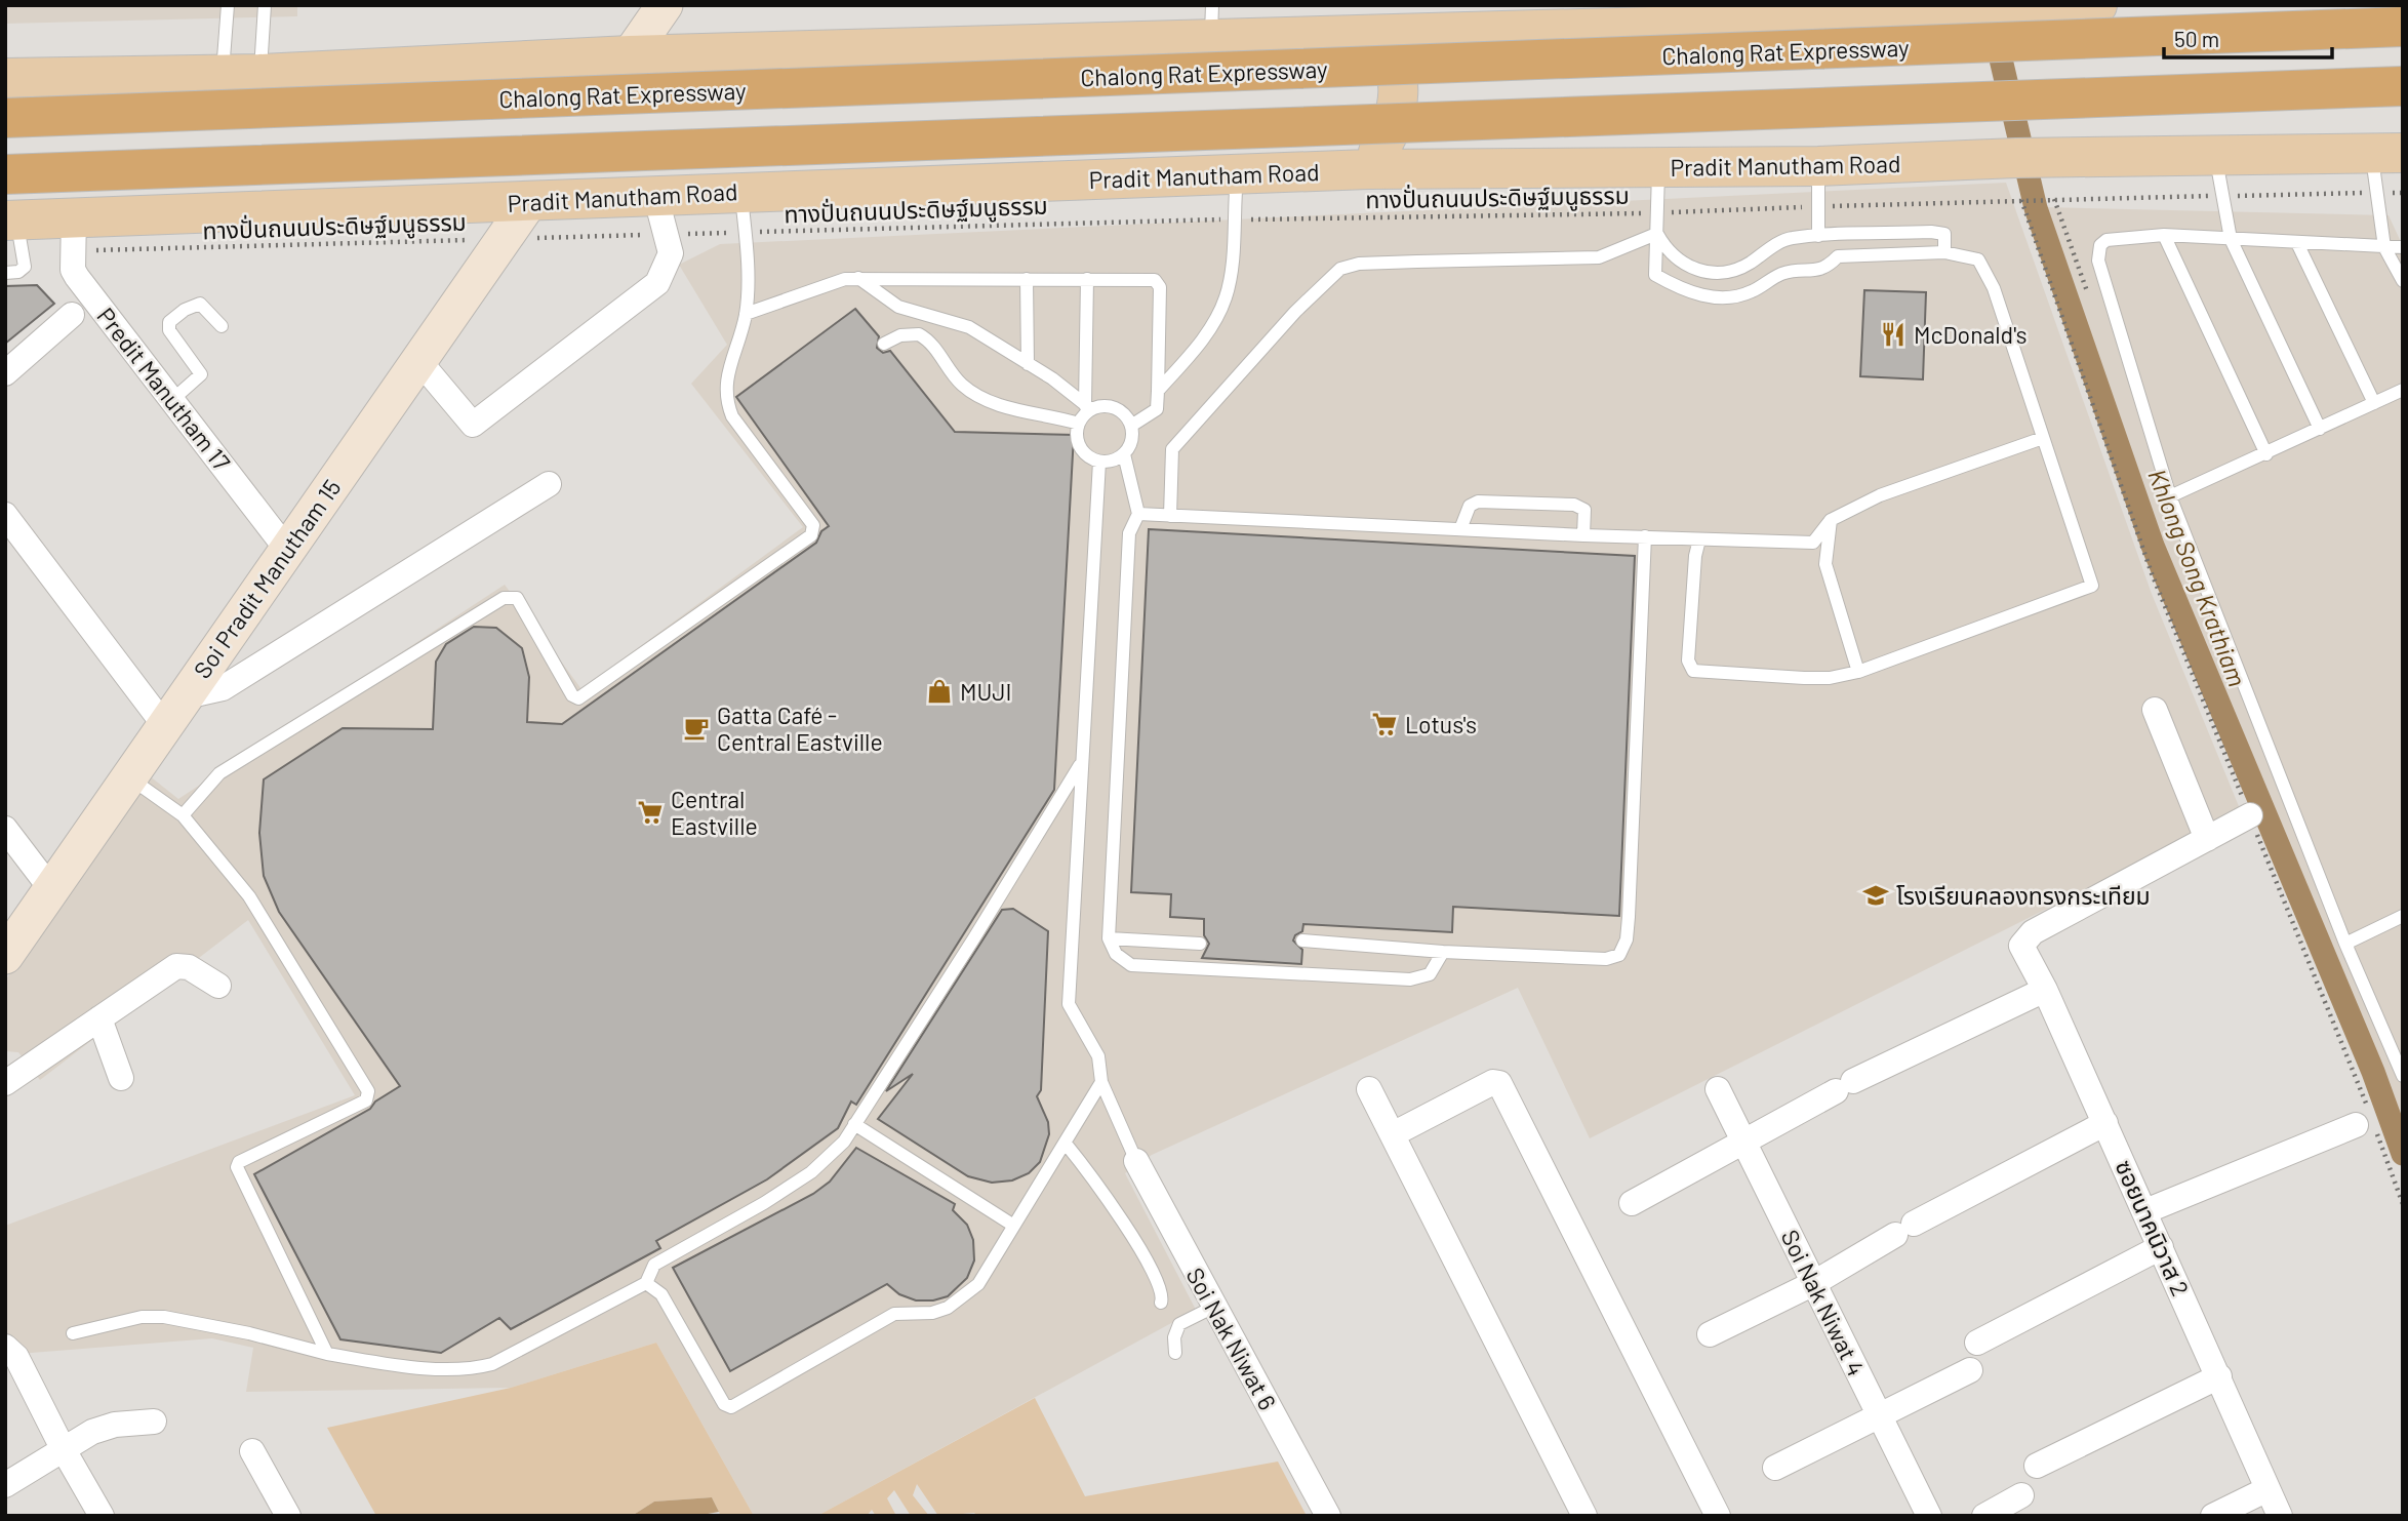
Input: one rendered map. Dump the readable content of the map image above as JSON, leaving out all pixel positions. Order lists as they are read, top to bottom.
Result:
{
  "streets": {
    "highway": ["Chalong Rat Expressway"],
    "main road": ["Pradit Manutham Road"],
    "street": [
      "Predit Manutham 17",
      "Soi Pradit Manutham 15",
      "ซอยนาคนิวาส 2",
      "Soi Nak Niwat 4",
      "Soi Nak Niwat 6"
    ],
    "path": ["ทางปั่นถนนประดิษฐ์มนูธรรม"]
  },
  "crossings": [
    ["Pradit Manutham Road", "ทางปั่นถนนประดิษฐ์มนูธรรม"],
    ["Pradit Manutham Road", "Predit Manutham 17"],
    ["Pradit Manutham Road", "Soi Pradit Manutham 15"],
    ["ทางปั่นถนนประดิษฐ์มนูธรรม", "Predit Manutham 17"],
    ["ทางปั่นถนนประดิษฐ์มนูธรรม", "Soi Pradit Manutham 15"],
    ["Predit Manutham 17", "Soi Pradit Manutham 15"]
  ],
  "water": ["Khlong Song Krathiam"],
  "places": {
    "restaurant": ["McDonald's"],
    "shop": ["MUJI"],
    "supermarket": ["Lotus's", "Central Eastville"],
    "cafe": ["Gatta Café - Central Eastville"],
    "school or university": ["โรงเรียนคลองทรงกระเทียม"]
  },
  "scale_bar": "50 m"
}
